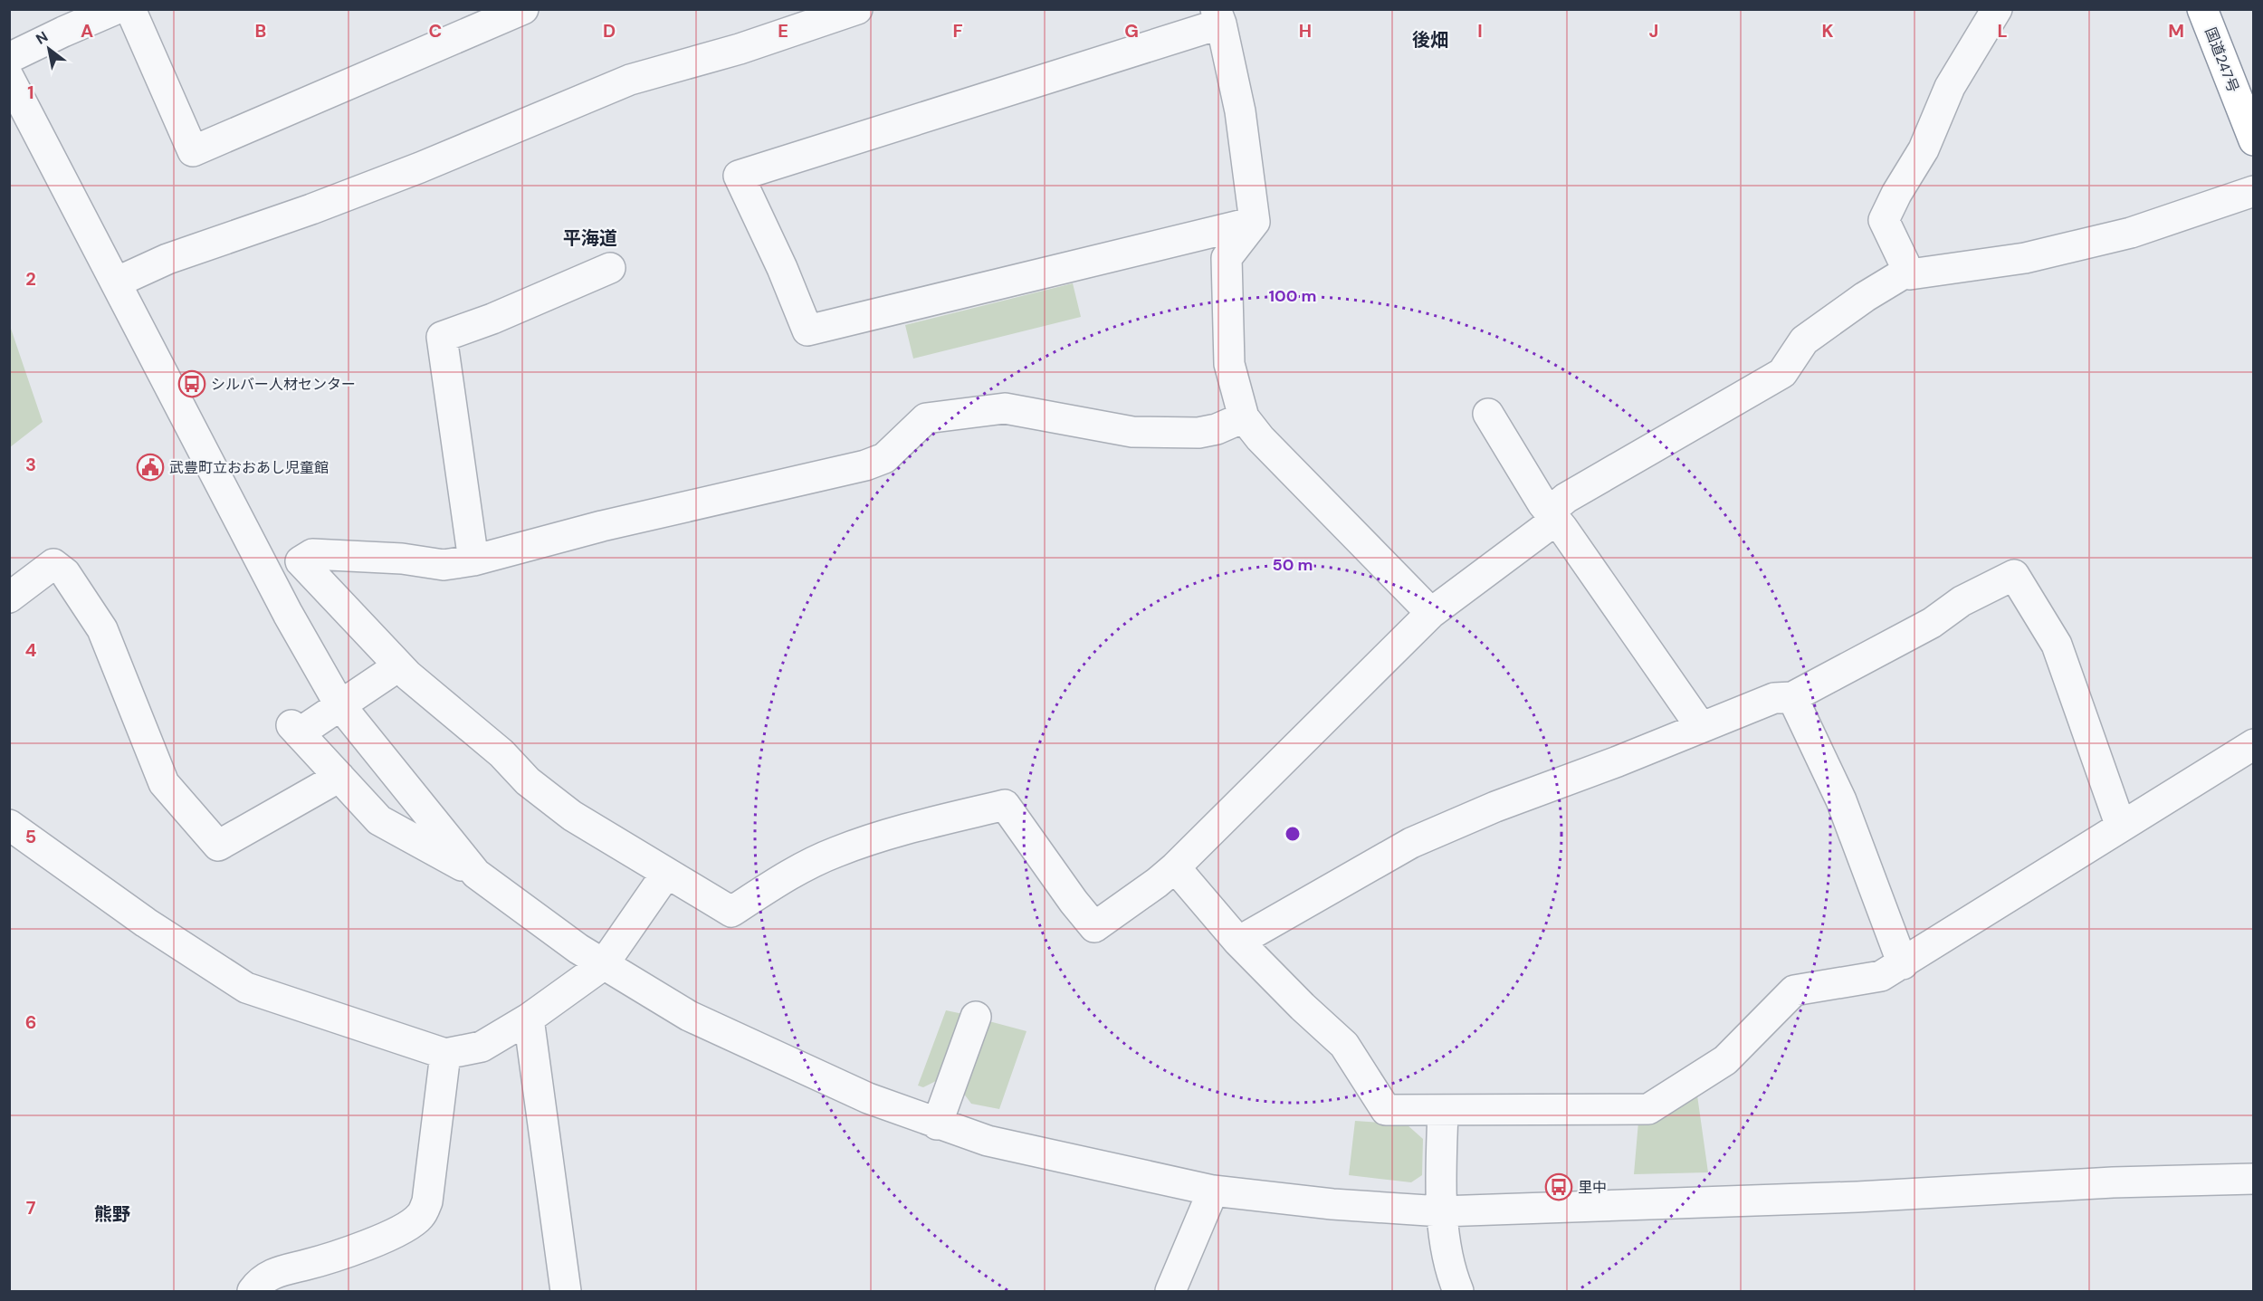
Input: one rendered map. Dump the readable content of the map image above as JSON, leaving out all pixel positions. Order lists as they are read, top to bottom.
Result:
{
  "streets": {
    "highway": ["国道247号"]
  },
  "districts": ["後畑", "平海道", "熊野"],
  "places": {
    "bus stop": ["シルバー人材センター", "里中"],
    "public building": ["武豊町立おおあし児童館"]
  },
  "north": "top left",
  "grid": {
    "columns": [
      "A",
      "B",
      "C",
      "D",
      "E",
      "F",
      "G",
      "H",
      "I",
      "J",
      "K",
      "L",
      "M"
    ],
    "rows": [
      "1",
      "2",
      "3",
      "4",
      "5",
      "6",
      "7"
    ]
  },
  "rings": ["100 m", "50 m"]
}
